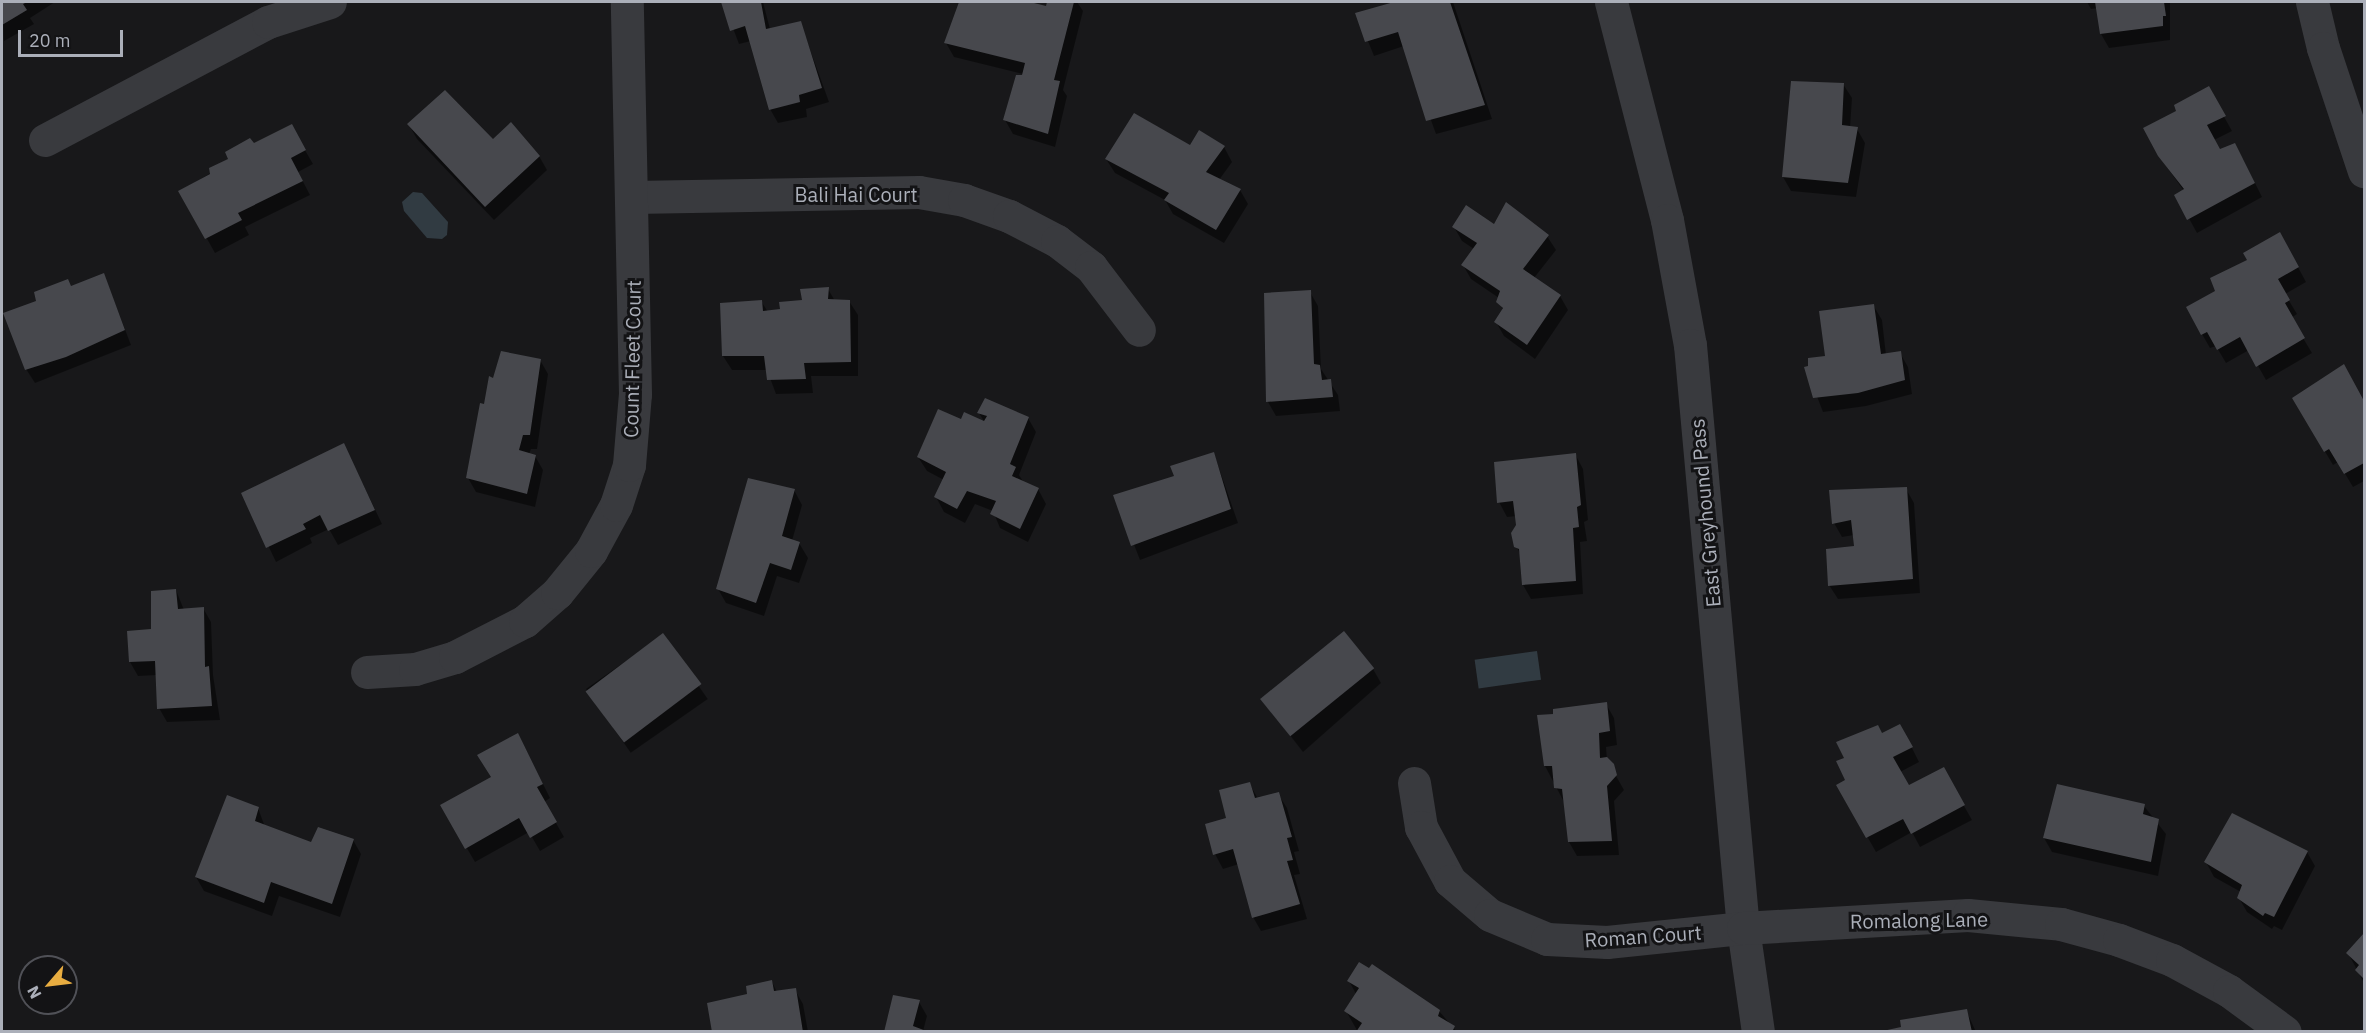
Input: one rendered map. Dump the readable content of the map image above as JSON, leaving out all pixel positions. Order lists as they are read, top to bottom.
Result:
{
  "streets": {
    "street": [
      "Bali Hai Court",
      "Count Fleet Court",
      "East Greyhound Pass",
      "Romalong Lane",
      "Roman Court"
    ]
  },
  "crossings": [
    ["Bali Hai Court", "Count Fleet Court"],
    ["East Greyhound Pass", "Romalong Lane"],
    ["East Greyhound Pass", "Roman Court"],
    ["Romalong Lane", "Roman Court"]
  ],
  "scale_bar": "20 m",
  "north": "bottom left"
}
